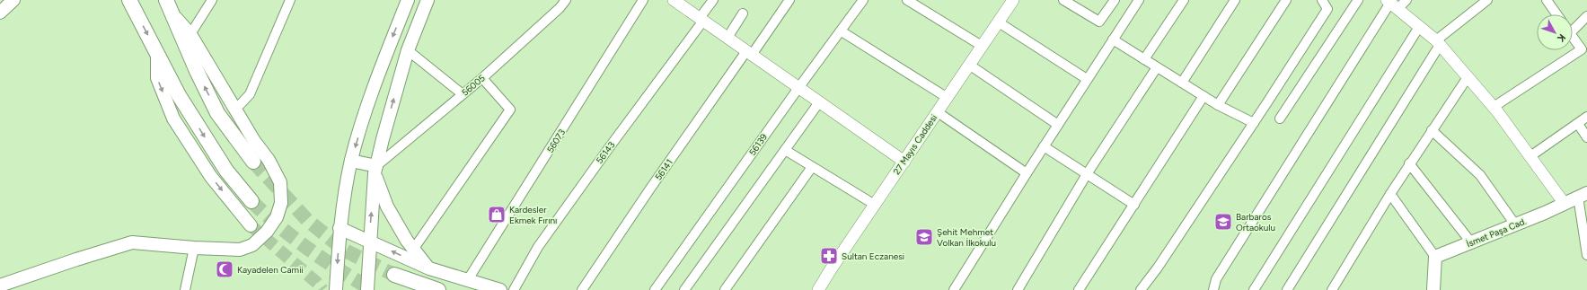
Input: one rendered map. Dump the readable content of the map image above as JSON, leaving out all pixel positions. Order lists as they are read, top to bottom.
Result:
{
  "streets": {
    "main road": ["İsmet Paşa Cad."],
    "street": [
      "56005",
      "56073",
      "56139",
      "27 Mayıs Caddesi",
      "56143",
      "56141"
    ]
  },
  "places": {
    "shop": ["Kardesler Ekmek Fırını"],
    "school or university": ["Barbaros Ortaokulu", "Şehit Mehmet Volkan İlkokulu"],
    "pharmacy": ["Sultan Eczanesi"],
    "mosque": ["Kayadelen Camii"]
  },
  "north": "bottom right"
}
